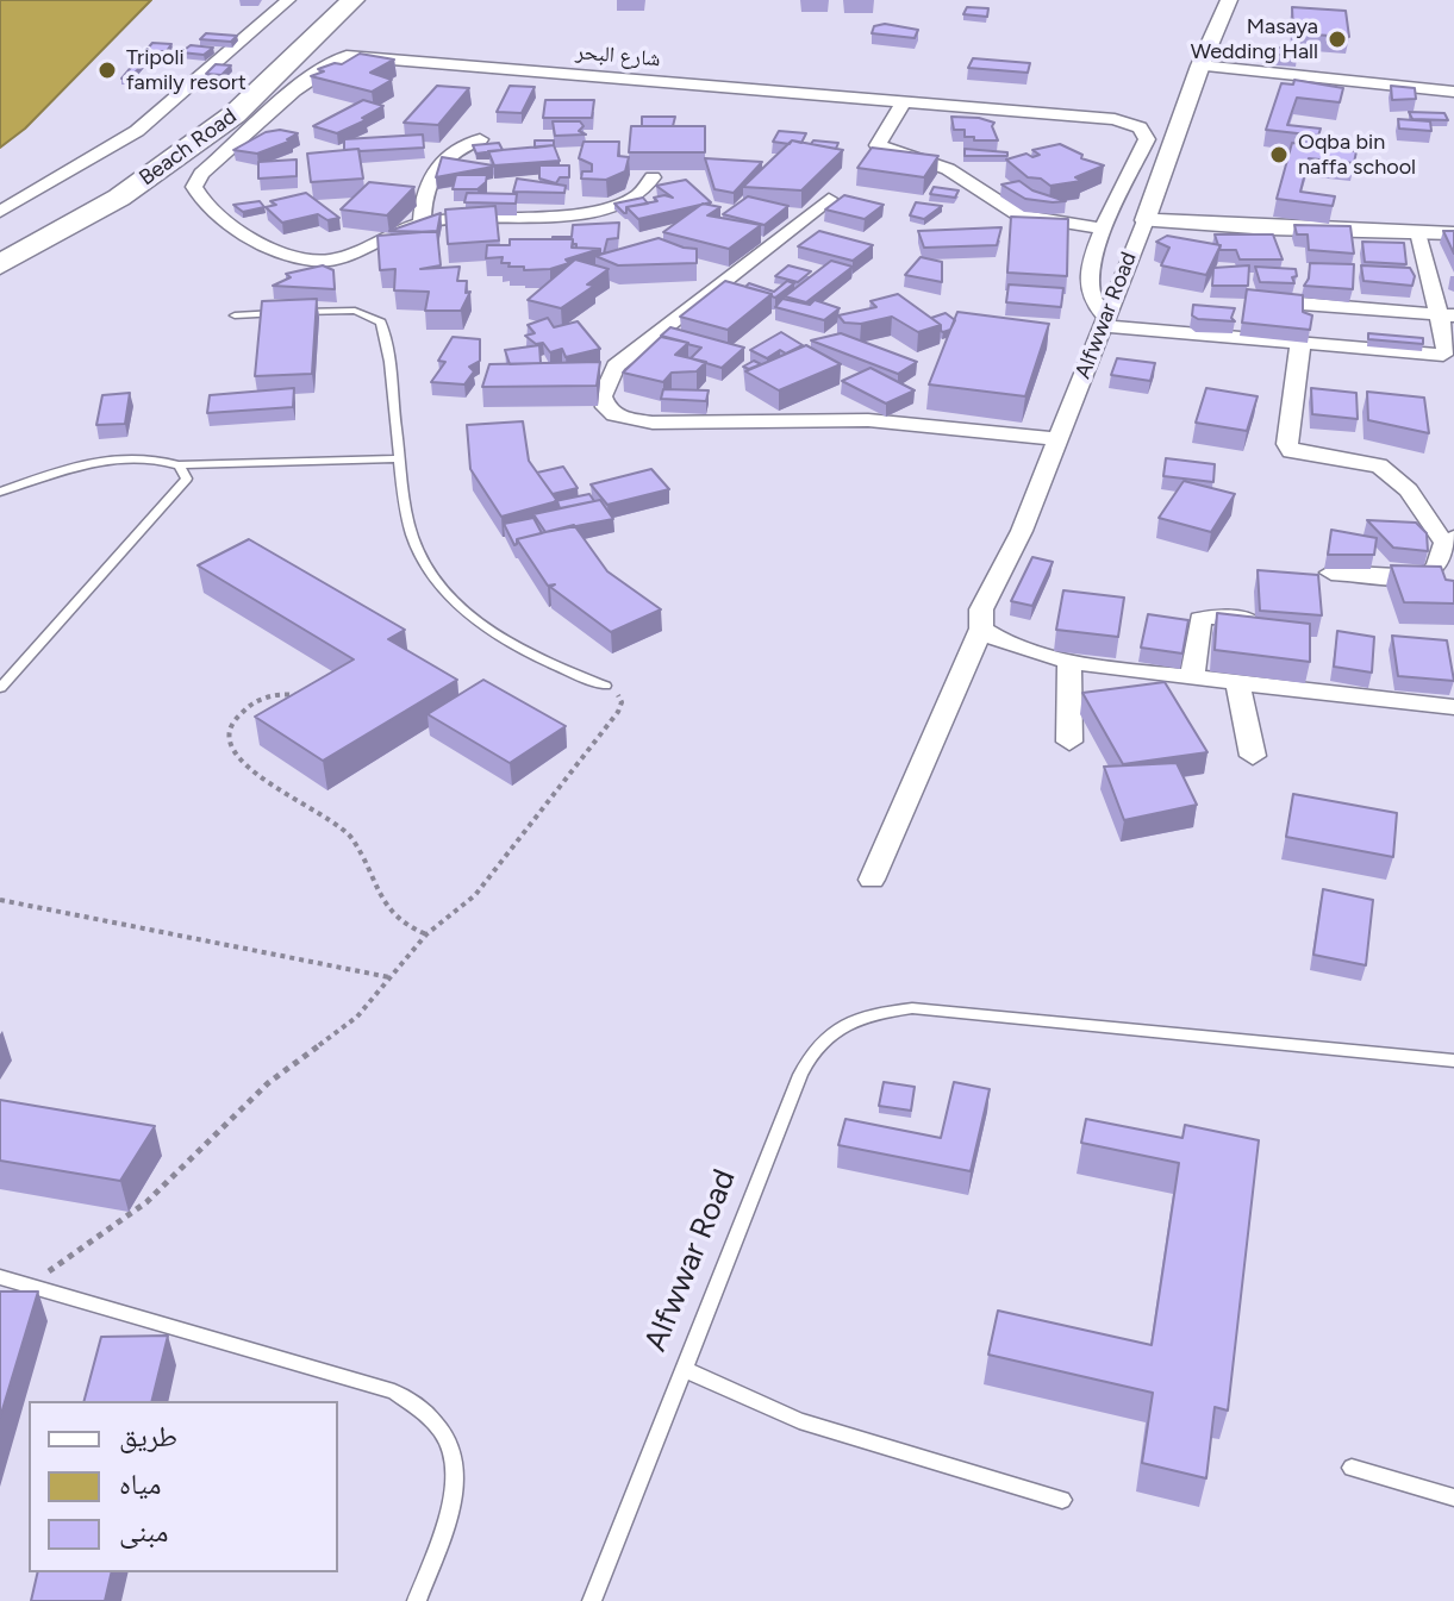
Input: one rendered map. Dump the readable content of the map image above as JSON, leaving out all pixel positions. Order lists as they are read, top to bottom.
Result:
{
  "streets": {
    "highway": ["Beach Road"],
    "street": ["شارع البحر", "Alfwwar Road"]
  },
  "crossings": [
    ["شارع البحر", "Alfwwar Road"]
  ],
  "places": ["Masaya Wedding Hall", "Tripoli family resort", "Oqba bin naffa school"],
  "legend": ["طريق", "مياه", "مبنى"]
}
